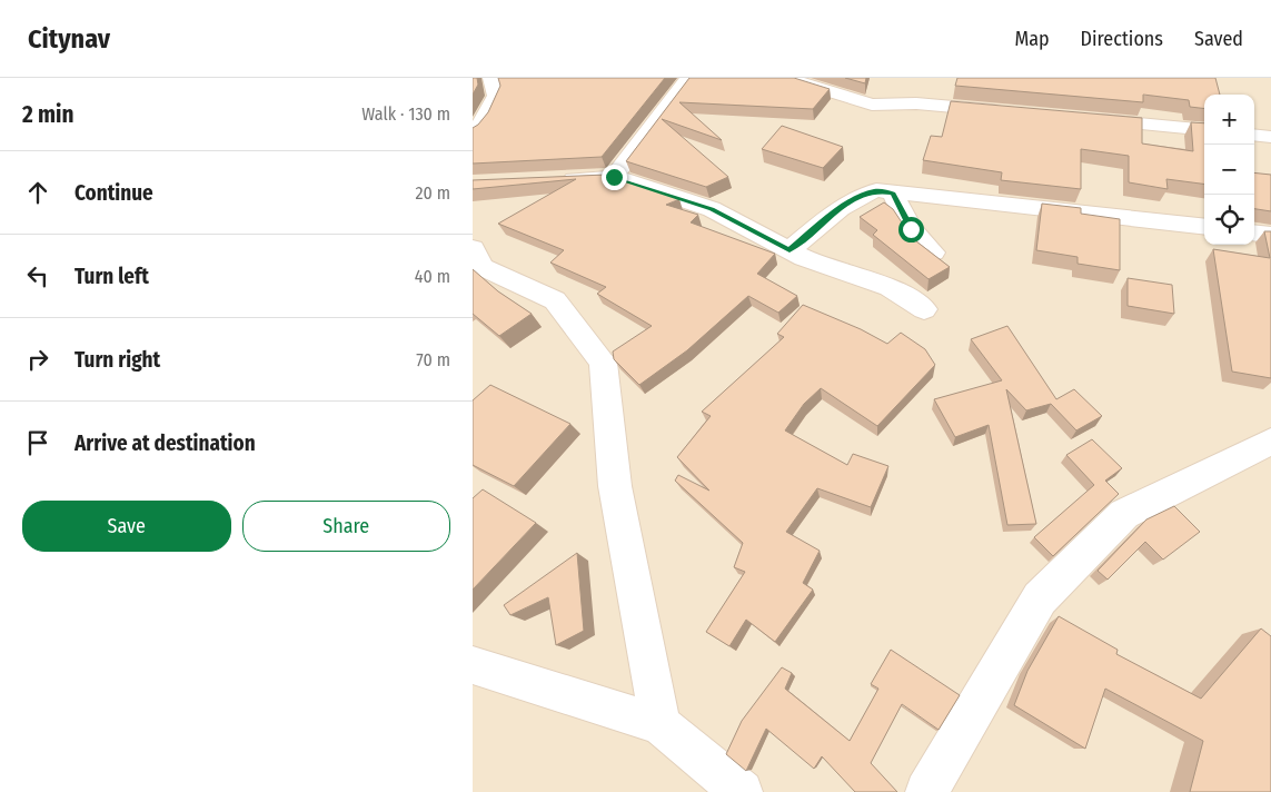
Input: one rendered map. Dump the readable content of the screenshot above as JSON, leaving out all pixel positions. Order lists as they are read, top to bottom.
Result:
{
  "page": {
    "header": "Citynav",
    "nav": ["Map", "Directions", "Saved"],
    "heading": ["2 min", "Walk · 130 m"],
    "map_buttons": ["+", "−"],
    "list": [
      ["Continue", "20 m"],
      ["Turn left", "40 m"],
      ["Turn right", "70 m"],
      "Arrive at destination"
    ],
    "buttons": ["Save", "Share"]
  }
}
